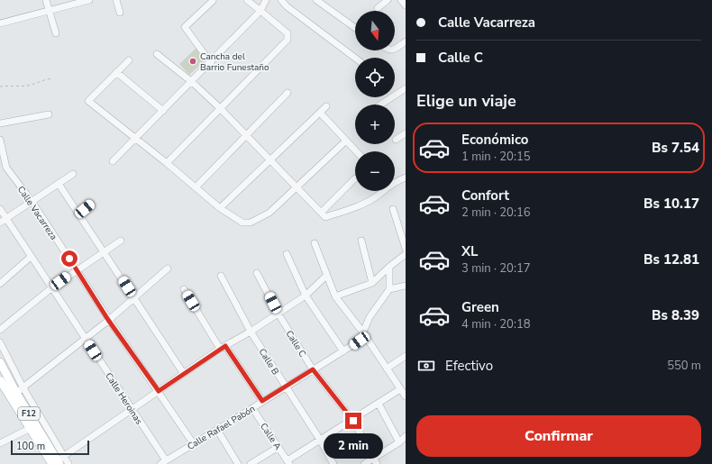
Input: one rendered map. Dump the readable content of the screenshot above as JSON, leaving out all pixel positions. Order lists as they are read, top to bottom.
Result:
{
  "streets": {
    "main road": ["F12"],
    "street": [
      "Calle Vacarreza",
      "Calle C",
      "Calle B",
      "Calle Heroinas",
      "Calle Rafael Pabón",
      "Calle A"
    ]
  },
  "crossings": [
    ["Calle Vacarreza", "Calle Rafael Pabón"],
    ["Calle C", "Calle Rafael Pabón"],
    ["Calle B", "Calle Rafael Pabón"],
    ["Calle Heroinas", "Calle Rafael Pabón"],
    ["Calle Rafael Pabón", "Calle A"]
  ],
  "places": ["Cancha del Barrio Funestaño"],
  "scale_bar": "100 m",
  "north": "bottom",
  "page": {
    "banner": ["Calle Vacarreza", "Calle C"],
    "map_buttons": ["+", "−"],
    "heading": "Elige un viaje",
    "list": [
      {
        "name": "Económico",
        "note": "1 min · 20:15",
        "value": "Bs 7.54"
      },
      {
        "name": "Confort",
        "note": "2 min · 20:16",
        "value": "Bs 10.17"
      },
      {
        "name": "XL",
        "note": "3 min · 20:17",
        "value": "Bs 12.81"
      },
      {
        "name": "Green",
        "note": "4 min · 20:18",
        "value": "Bs 8.39"
      }
    ],
    "pay": ["Efectivo", "550 m"],
    "buttons": "Confirmar",
    "bubble": "2 min",
    "scale": "100 m"
  }
}
